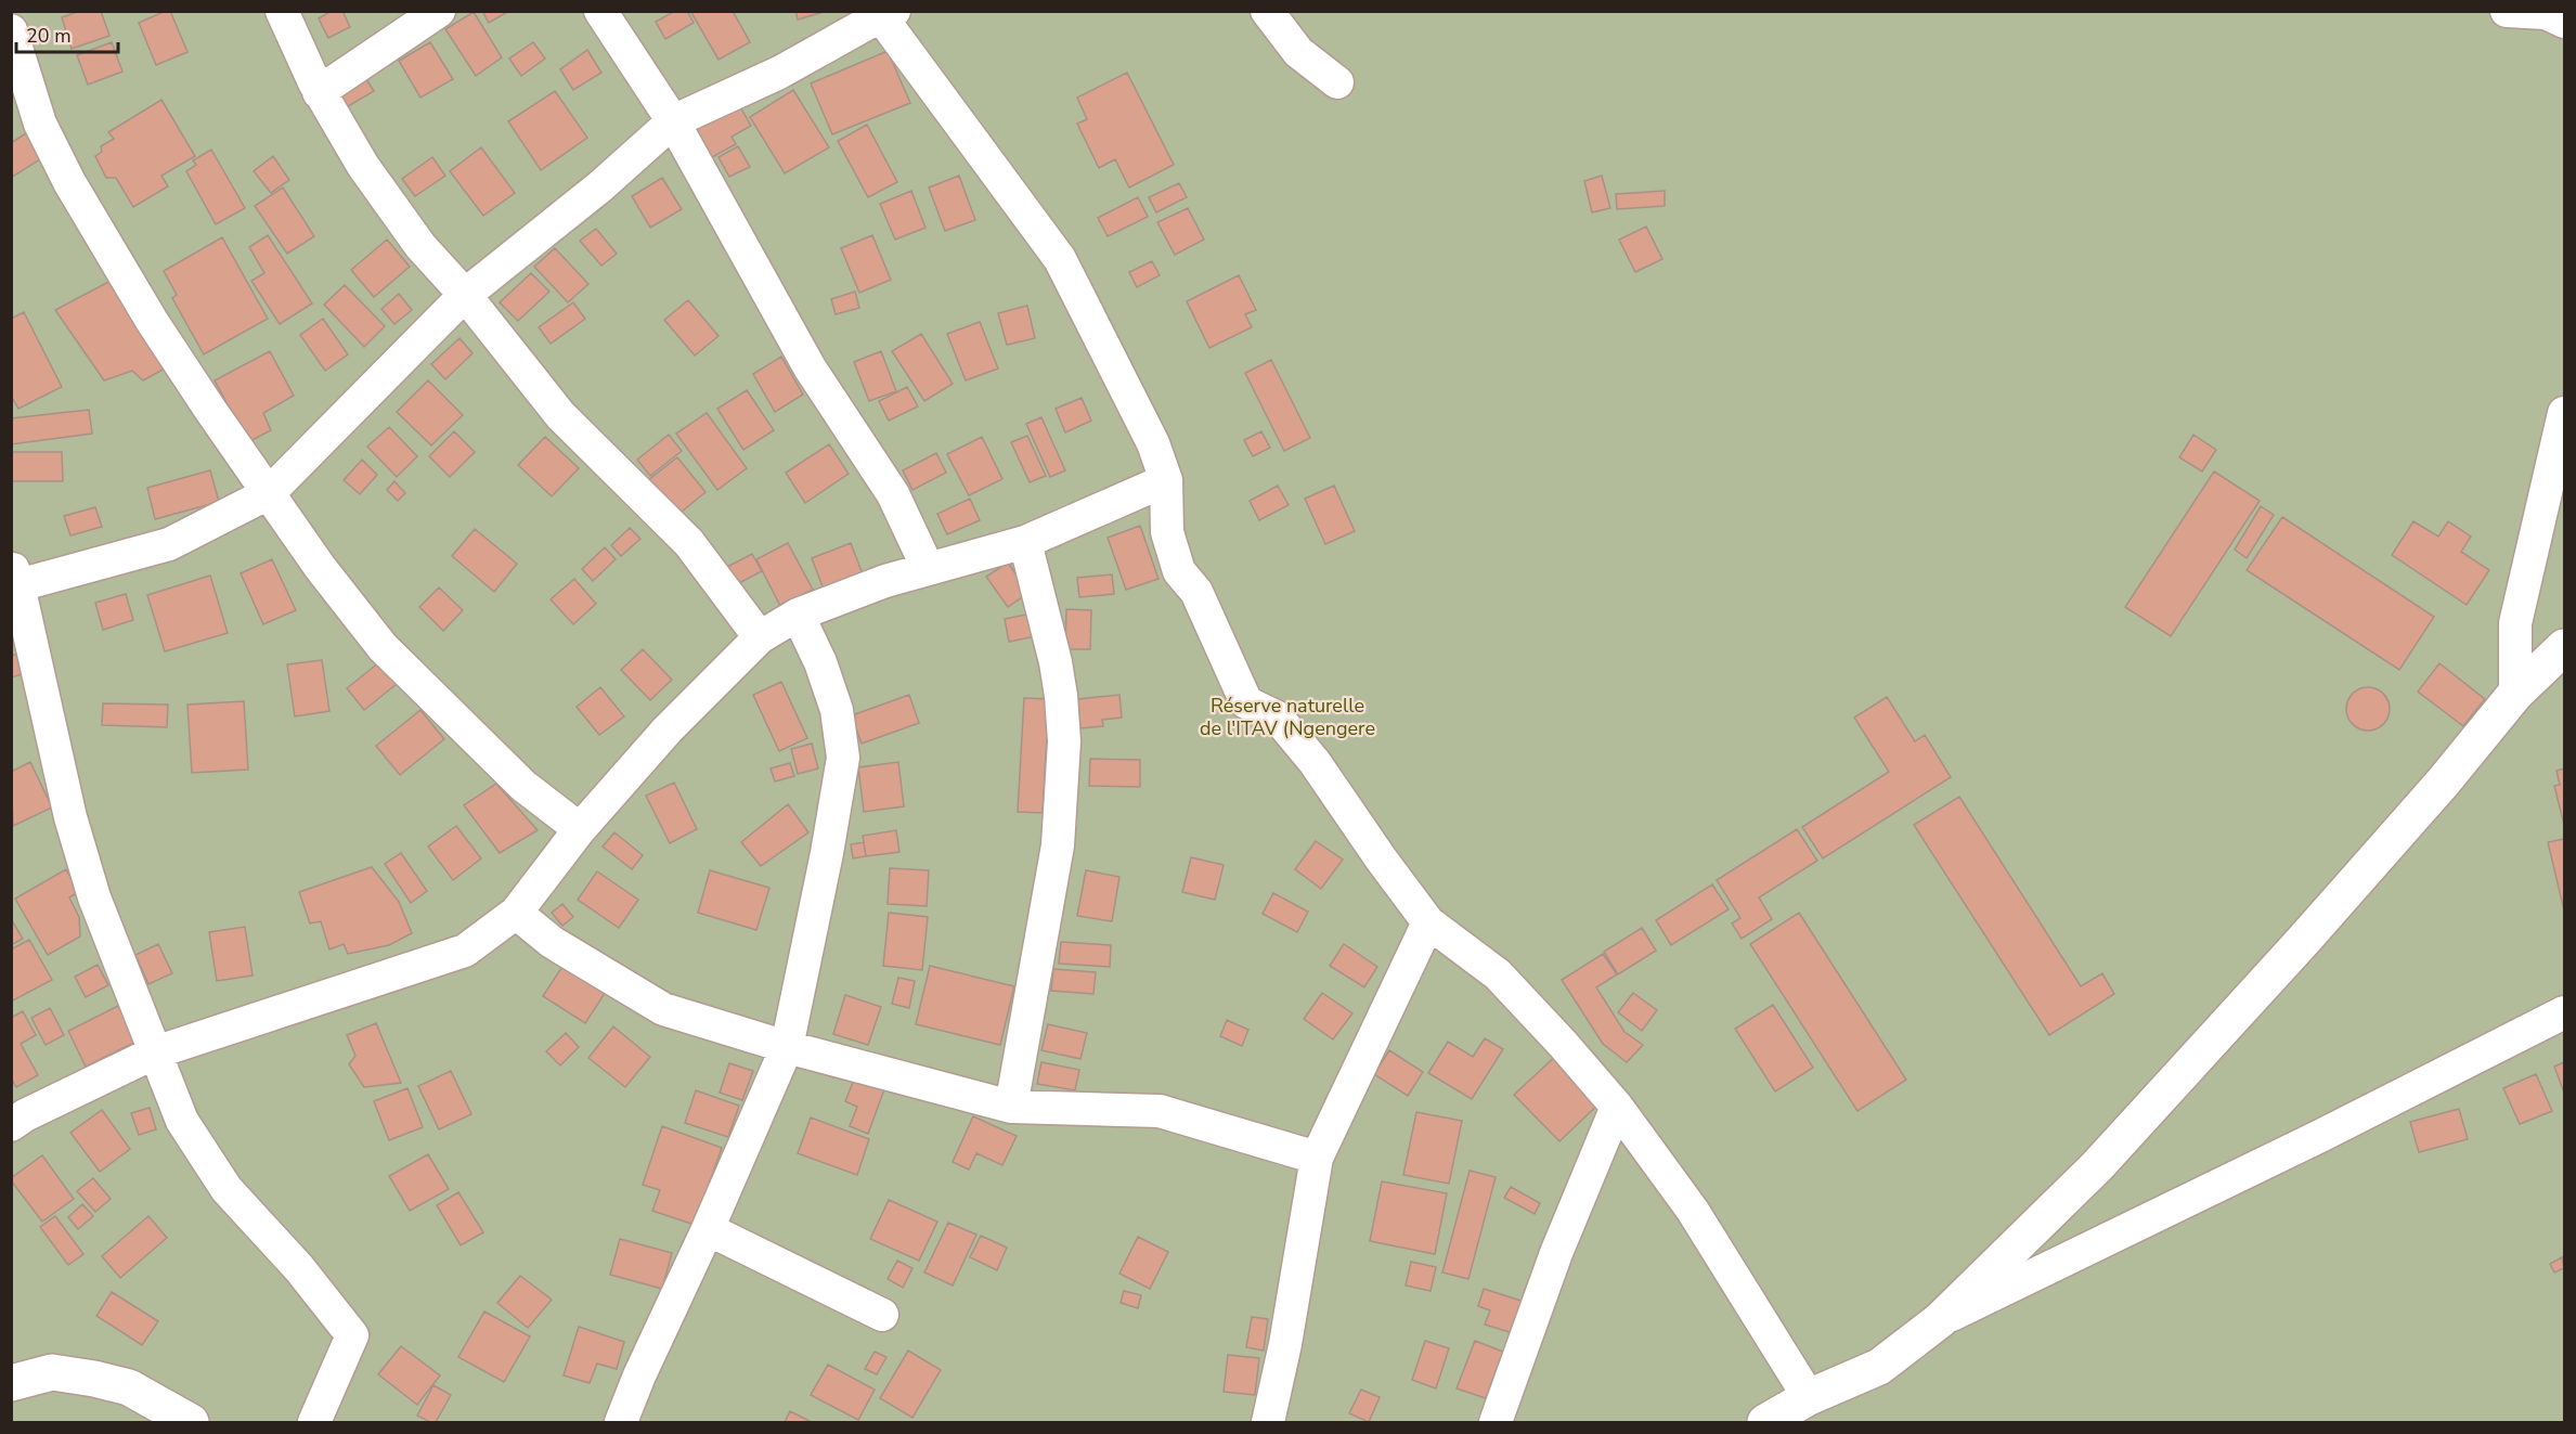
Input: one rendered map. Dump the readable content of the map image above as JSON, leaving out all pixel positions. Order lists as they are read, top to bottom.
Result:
{
  "parks": ["Réserve naturelle de l'ITAV (Ngengere"],
  "scale_bar": "20 m"
}
